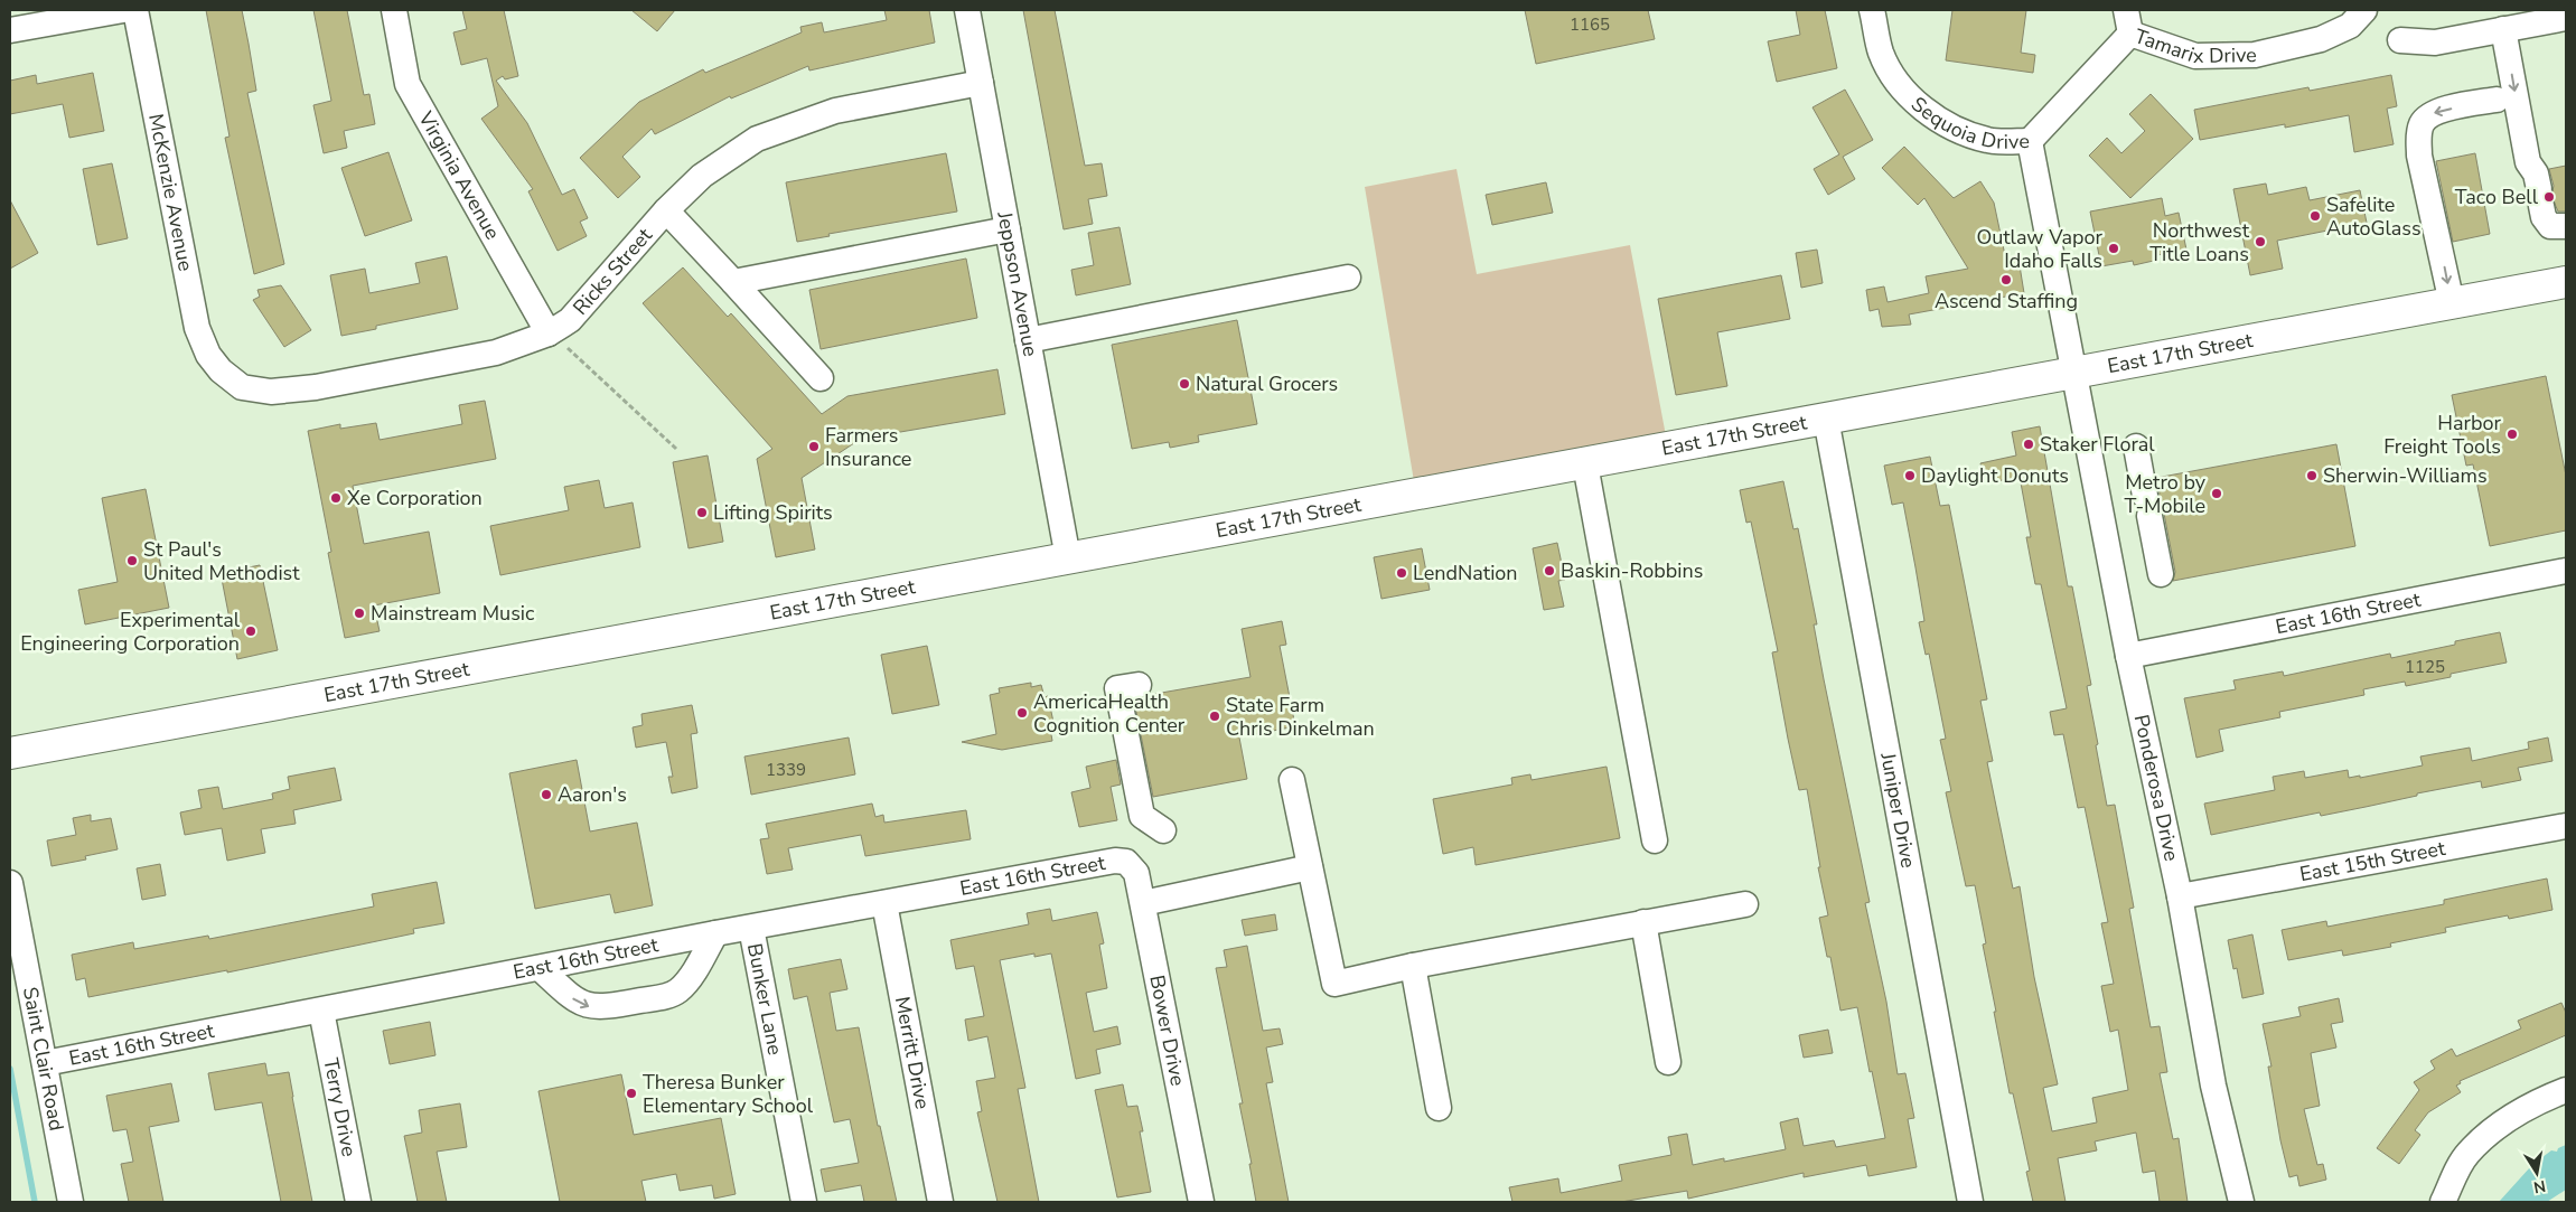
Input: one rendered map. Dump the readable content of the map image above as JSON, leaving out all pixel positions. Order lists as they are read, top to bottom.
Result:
{
  "streets": {
    "main road": ["East 17th Street"],
    "street": [
      "Tamarix Drive",
      "Sequoia Drive",
      "Virginia Avenue",
      "McKenzie Avenue",
      "Ricks Street",
      "Jeppson Avenue",
      "East 16th Street",
      "Ponderosa Drive",
      "Juniper Drive",
      "East 15th Street",
      "Bunker Lane",
      "Bower Drive",
      "Merritt Drive",
      "Saint Clair Road",
      "Terry Drive"
    ]
  },
  "crossings": [
    ["Tamarix Drive", "Sequoia Drive"],
    ["Sequoia Drive", "East 17th Street"],
    ["Sequoia Drive", "Ponderosa Drive"],
    ["Virginia Avenue", "Ricks Street"],
    ["McKenzie Avenue", "Ricks Street"],
    ["Ricks Street", "Jeppson Avenue"],
    ["Jeppson Avenue", "East 17th Street"],
    ["East 17th Street", "Ponderosa Drive"],
    ["East 17th Street", "Juniper Drive"],
    ["East 16th Street", "Ponderosa Drive"],
    ["East 16th Street", "Bunker Lane"],
    ["East 16th Street", "Bower Drive"],
    ["East 16th Street", "Merritt Drive"],
    ["East 16th Street", "Saint Clair Road"],
    ["East 16th Street", "Terry Drive"],
    ["Ponderosa Drive", "East 15th Street"]
  ],
  "places": [
    "Taco Bell",
    "Safelite AutoGlass",
    "Northwest Title Loans",
    "Outlaw Vapor Idaho Falls",
    "Ascend Staffing",
    "Natural Grocers",
    "Harbor Freight Tools",
    "Staker Floral",
    "Farmers Insurance",
    "Daylight Donuts",
    "Sherwin-Williams",
    "Metro by T-Mobile",
    "Xe Corporation",
    "Lifting Spirits",
    "St Paul's United Methodist",
    "Baskin-Robbins",
    "LendNation",
    "Mainstream Music",
    "Experimental Engineering Corporation",
    "AmericaHealth Cognition Center",
    "State Farm Chris Dinkelman",
    "Aaron's",
    "Theresa Bunker Elementary School"
  ],
  "house_numbers": ["1165", "1125", "1339"],
  "north": "bottom"
}
